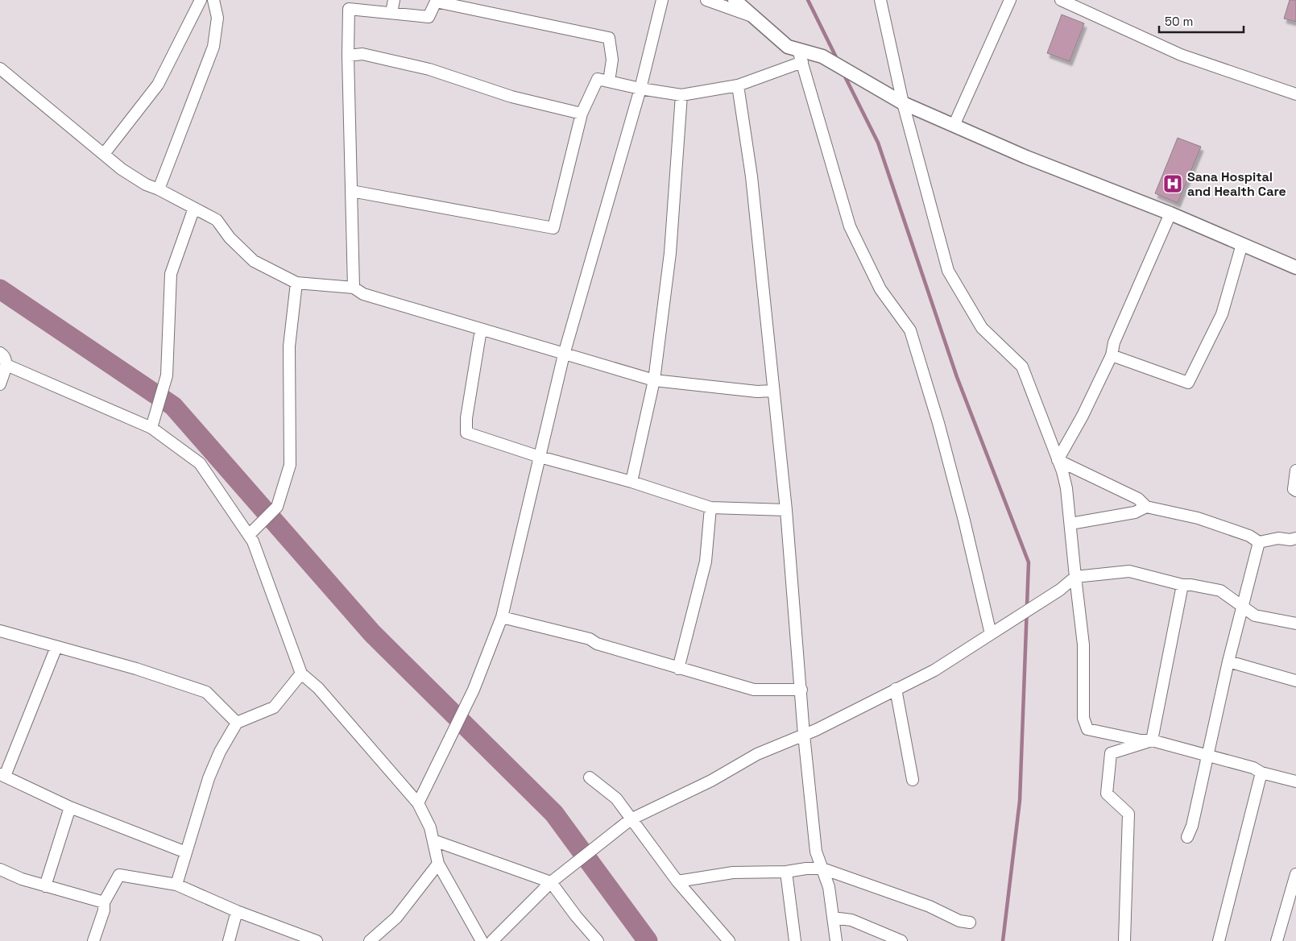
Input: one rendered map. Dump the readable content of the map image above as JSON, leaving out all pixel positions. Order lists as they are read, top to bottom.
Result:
{
  "places": {
    "hospital": ["Sana Hospital and Health Care"]
  },
  "scale_bar": "50 m"
}
